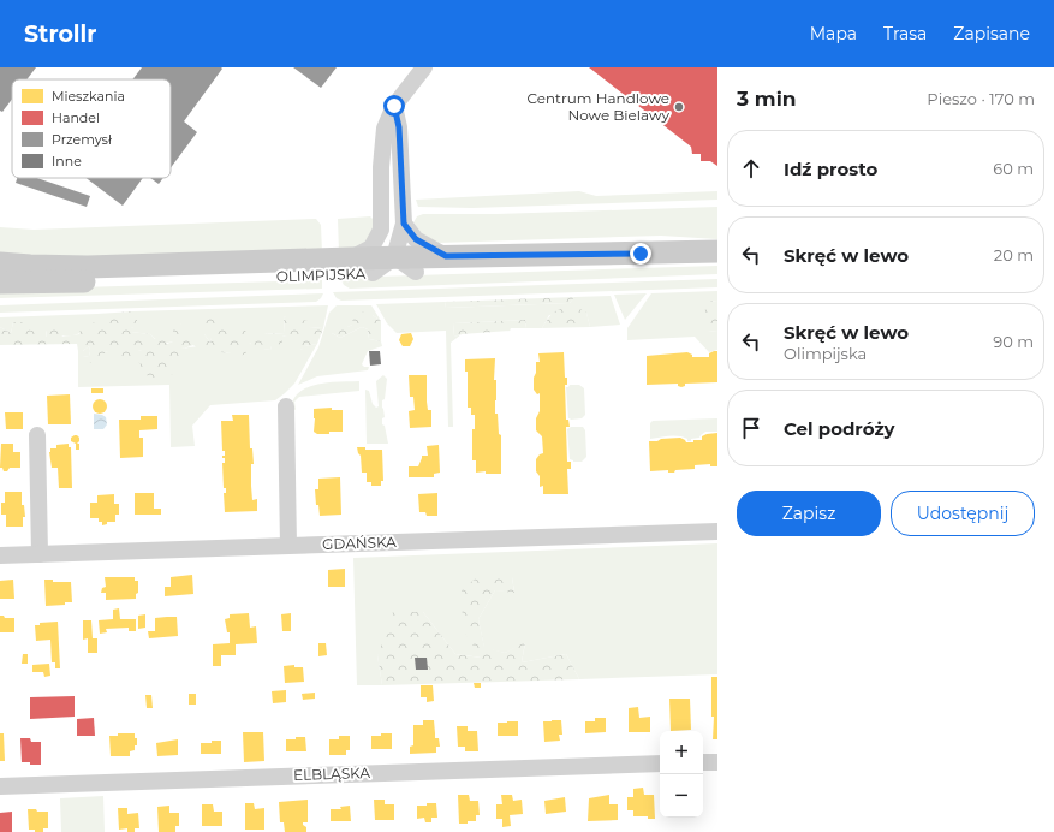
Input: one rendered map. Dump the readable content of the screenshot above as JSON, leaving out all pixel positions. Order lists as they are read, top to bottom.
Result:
{
  "streets": {
    "main road": ["OLIMPIJSKA"],
    "street": ["GDAŃSKA", "ELBLĄSKA"]
  },
  "places": ["Centrum Handlowe Nowe Bielawy"],
  "legend": [
    "Mieszkania",
    "Handel",
    "Przemysł",
    "Inne"
  ],
  "page": {
    "header": "Strollr",
    "nav": ["Mapa", "Trasa", "Zapisane"],
    "heading": ["3 min", "Pieszo · 170 m"],
    "list": [
      ["Idź prosto", "60 m"],
      ["Skręć w lewo", "20 m"],
      ["Skręć w lewo", "Olimpijska", "90 m"],
      "Cel podróży"
    ],
    "buttons": ["Zapisz", "Udostępnij"],
    "map_buttons": ["+", "−"]
  }
}
